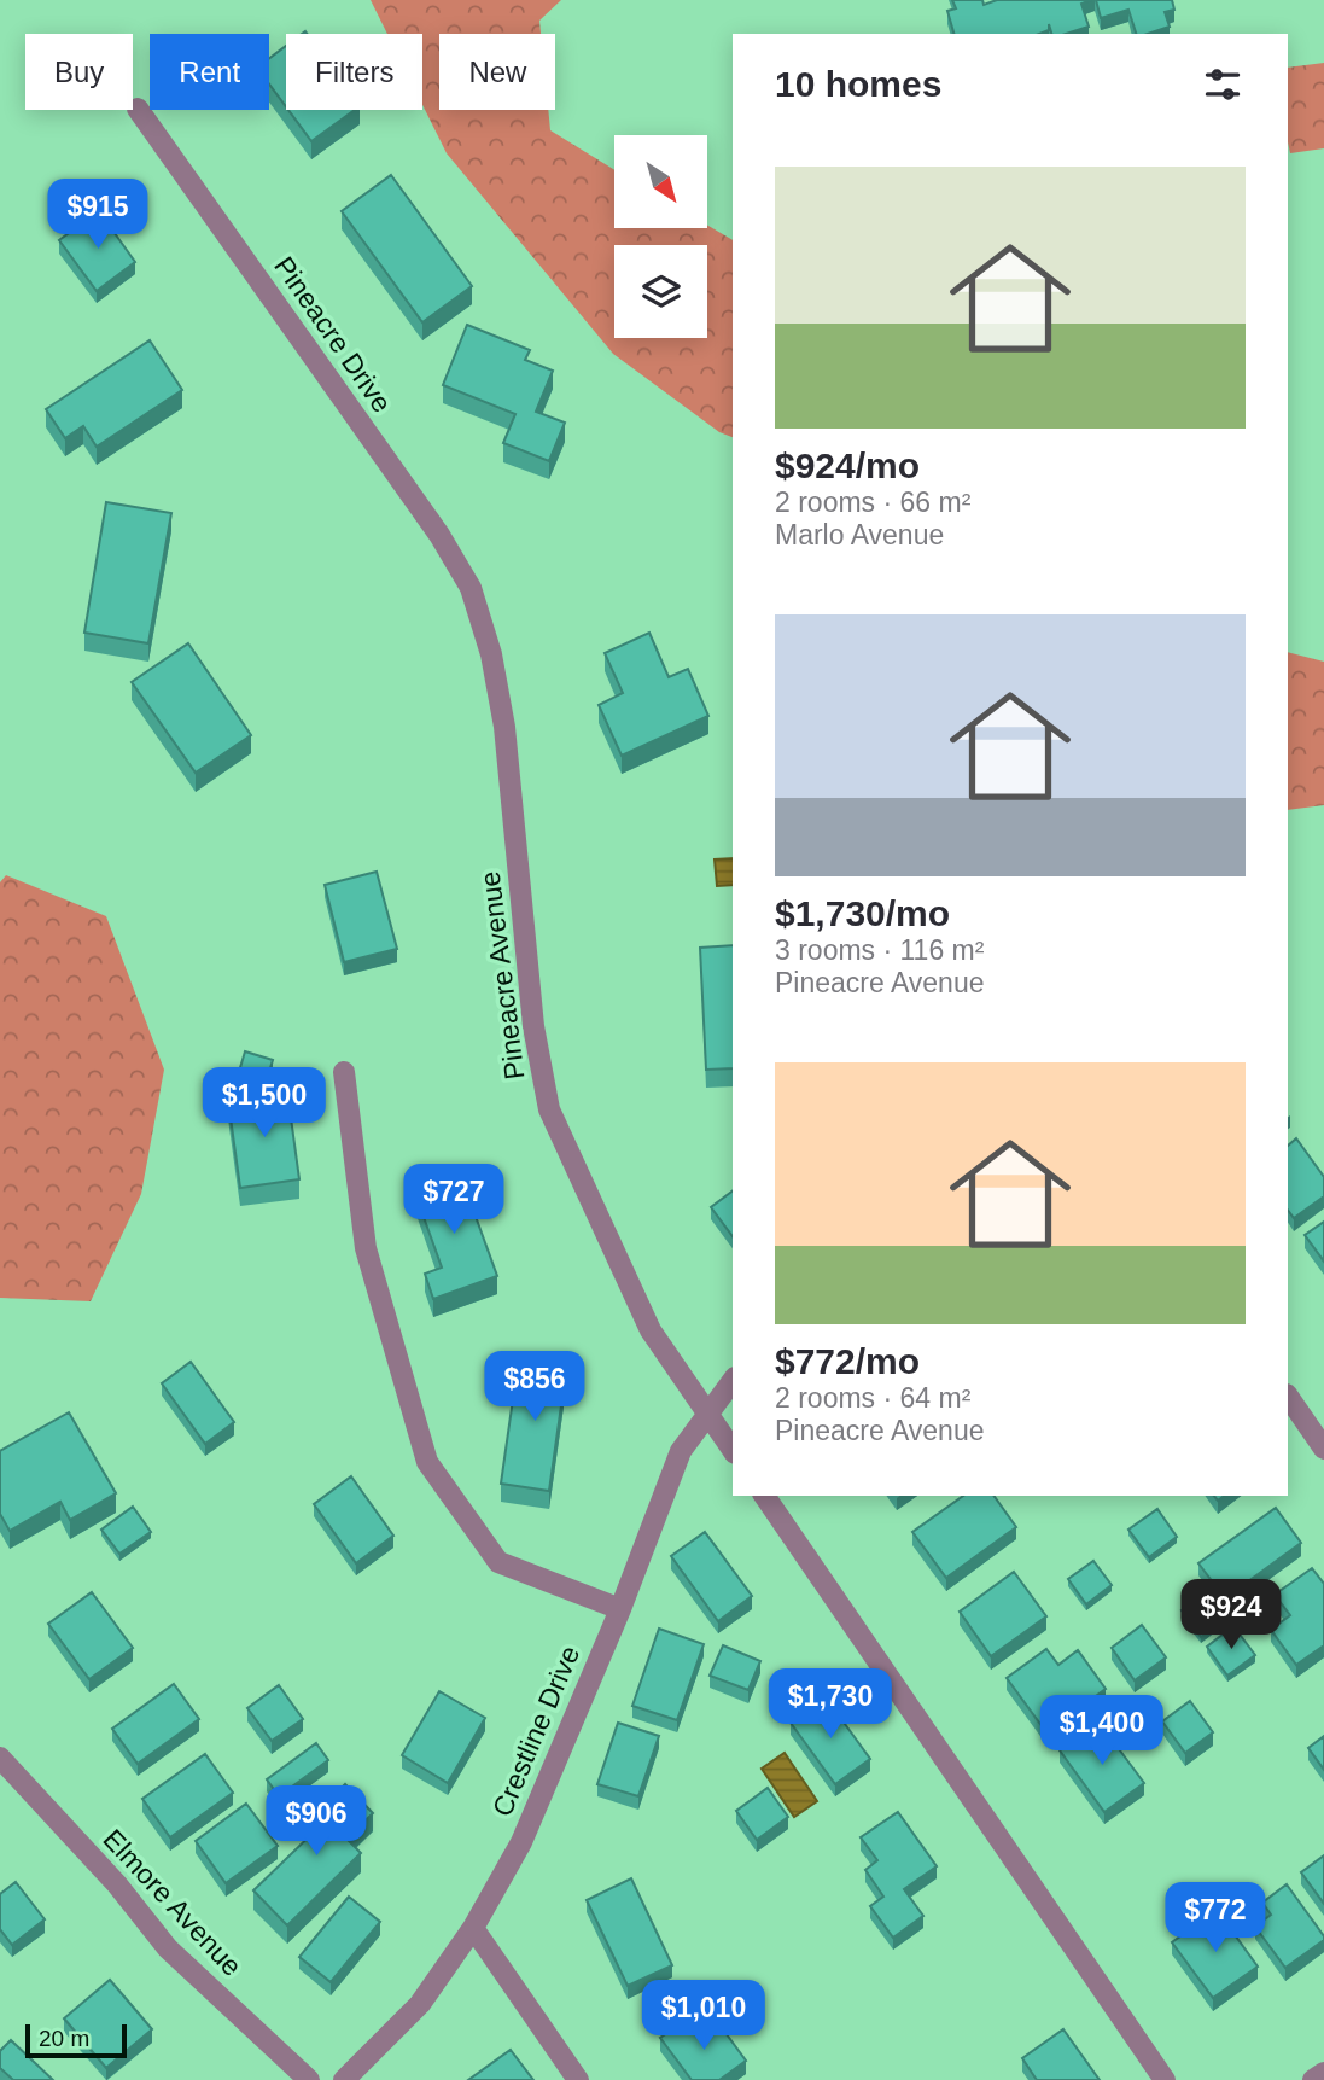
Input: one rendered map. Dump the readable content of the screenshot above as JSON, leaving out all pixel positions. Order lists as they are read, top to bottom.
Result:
{
  "streets": {
    "street": [
      "Pineacre Drive",
      "Pineacre Avenue",
      "Crestline Drive",
      "Elmore Avenue"
    ]
  },
  "crossings": [
    ["Pineacre Drive", "Pineacre Avenue"],
    ["Pineacre Avenue", "Crestline Drive"]
  ],
  "scale_bar": "20 m",
  "north": "bottom right",
  "page": {
    "chip": [
      "Buy",
      "Rent",
      "Filters",
      "New"
    ],
    "heading": "10 homes",
    "list": [
      {
        "name": "$924/mo",
        "note": "2 rooms · 66 m² · Marlo Avenue"
      },
      {
        "name": "$1,730/mo",
        "note": "3 rooms · 116 m² · Pineacre Avenue"
      },
      {
        "name": "$772/mo",
        "note": "2 rooms · 64 m² · Pineacre Avenue"
      }
    ],
    "price": [
      "$915",
      "$1,500",
      "$727",
      "$856",
      "$924",
      "$1,730",
      "$1,400",
      "$906",
      "$772",
      "$1,010"
    ],
    "scale": "20 m"
  }
}
